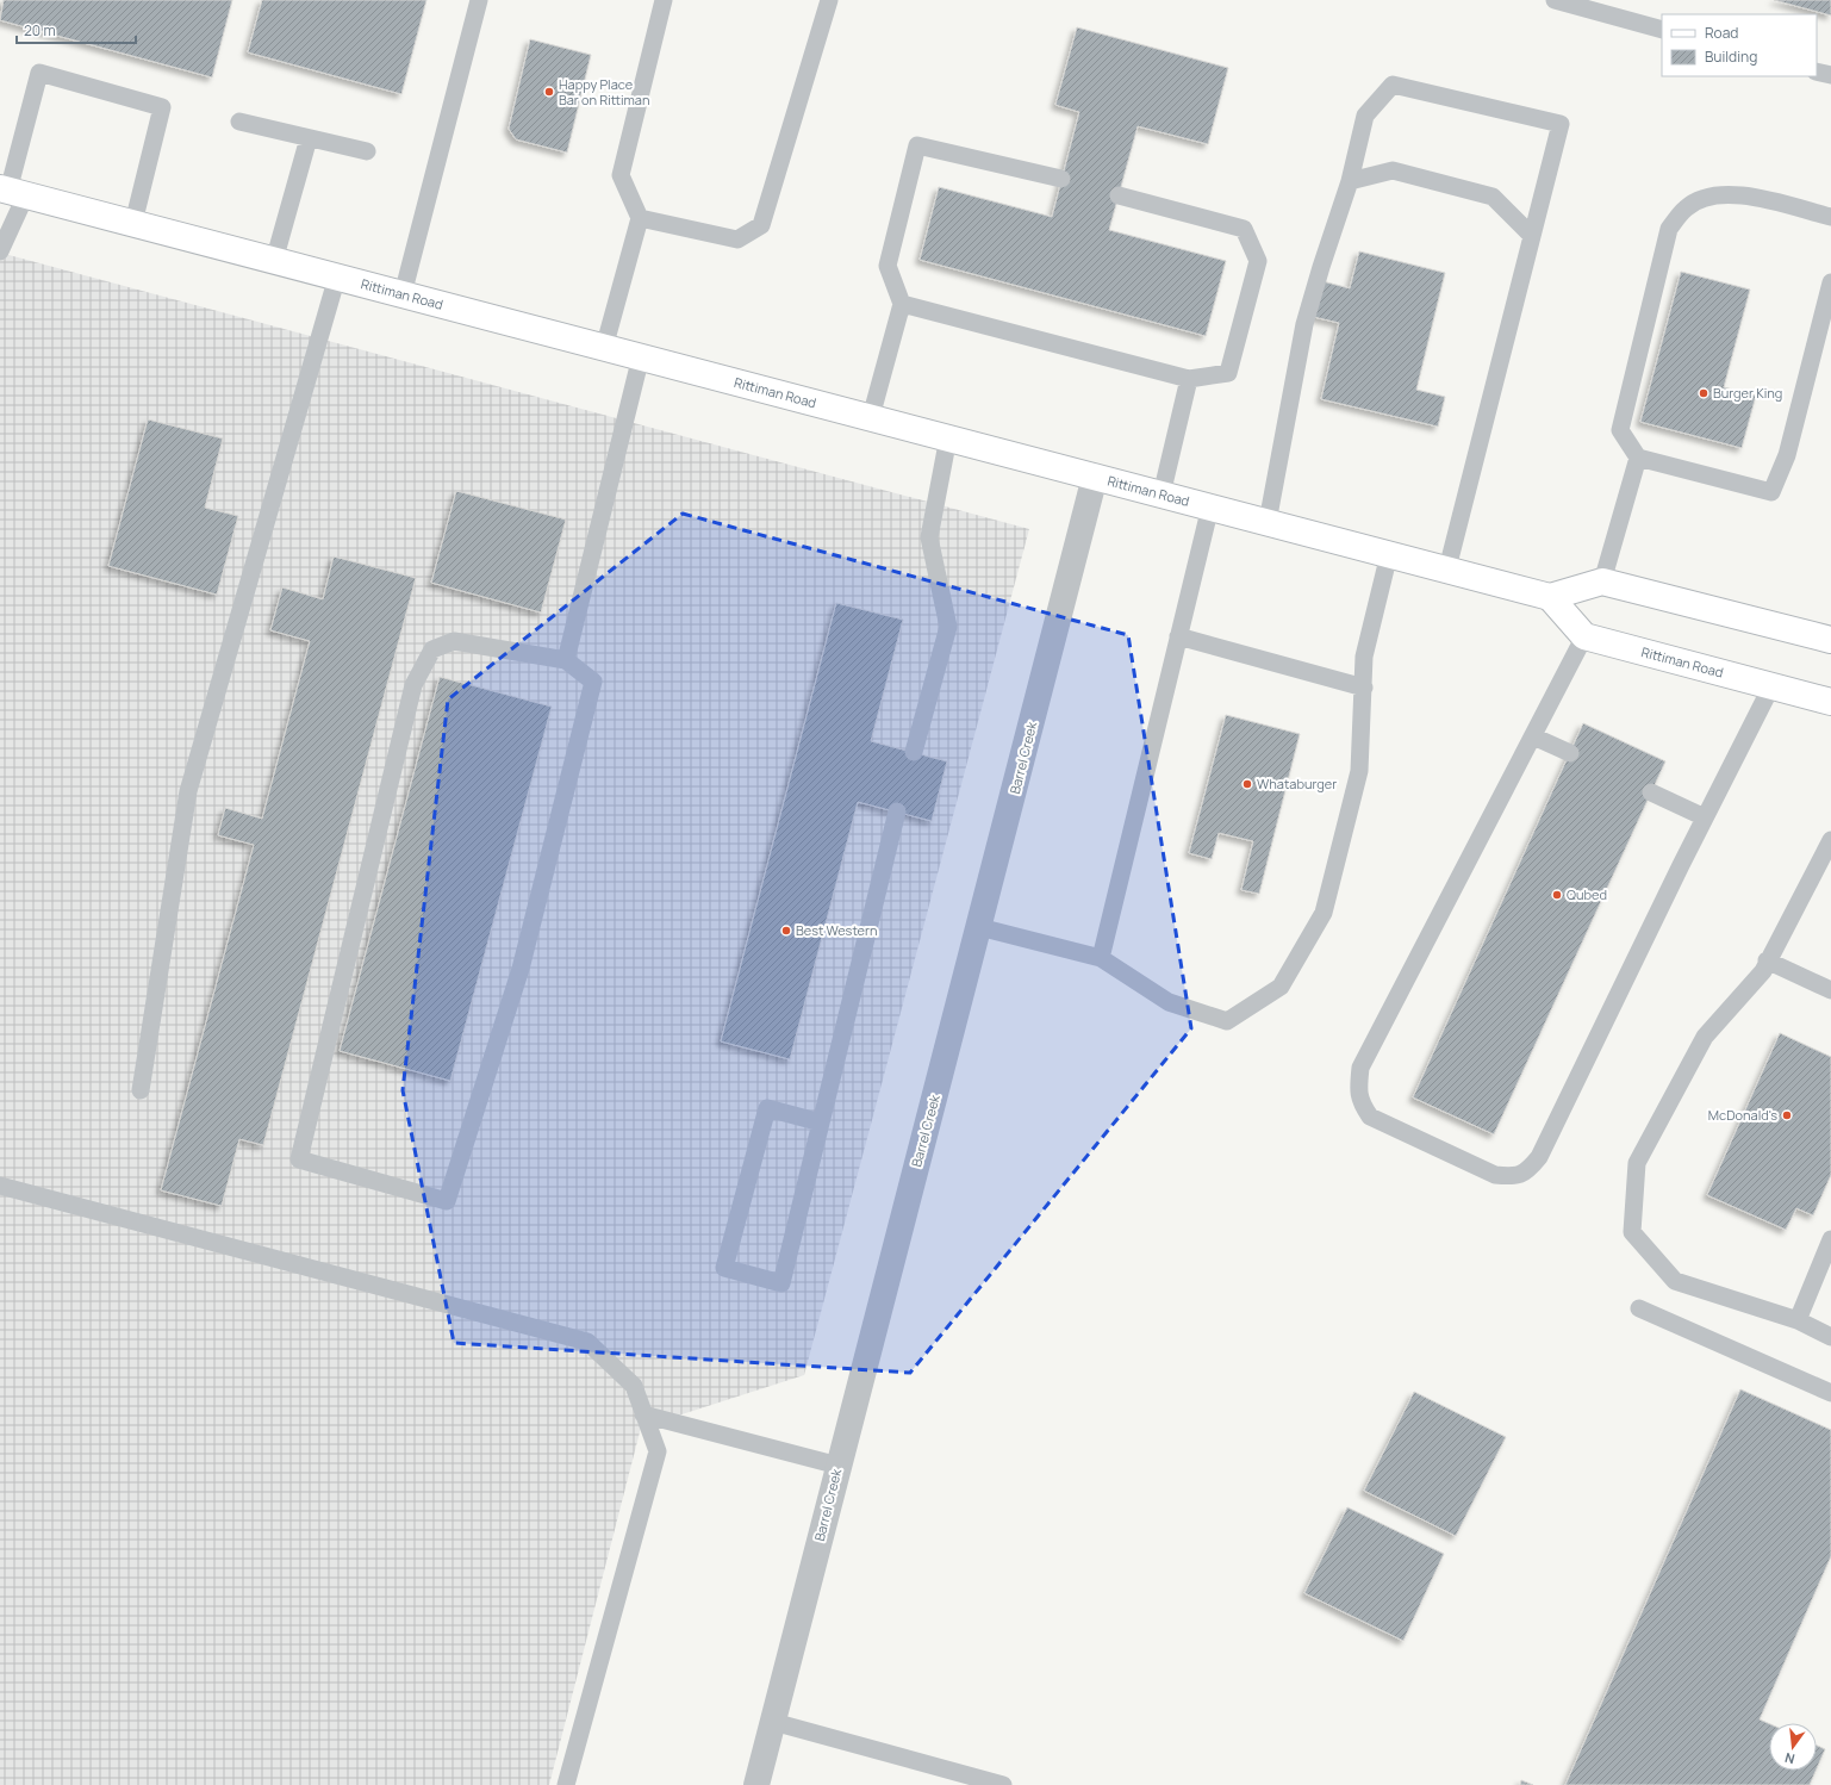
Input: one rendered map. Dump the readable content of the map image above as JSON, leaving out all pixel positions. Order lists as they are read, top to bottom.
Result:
{
  "streets": {
    "main road": ["Rittiman Road"],
    "street": ["Barrel Creek"]
  },
  "crossings": [
    ["Rittiman Road", "Barrel Creek"]
  ],
  "places": [
    "Happy Place Bar on Rittiman",
    "Burger King",
    "Whataburger",
    "Qubed",
    "Best Western",
    "McDonald's"
  ],
  "legend": ["Road", "Building"],
  "scale_bar": "20 m",
  "north": "bottom"
}
